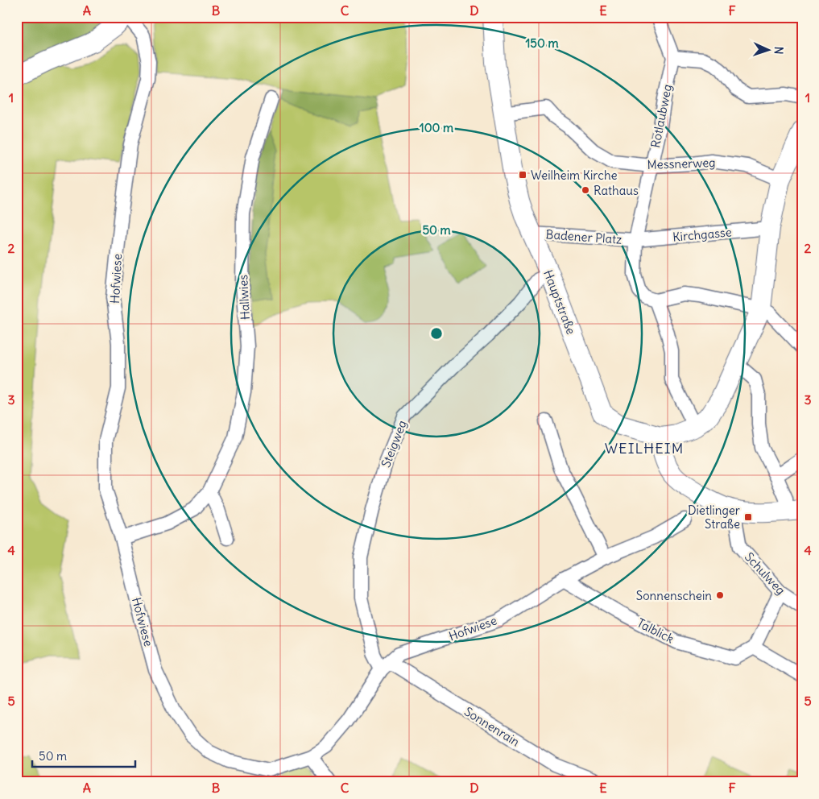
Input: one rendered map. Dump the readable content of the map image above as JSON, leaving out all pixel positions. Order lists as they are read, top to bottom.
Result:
{
  "streets": {
    "street": [
      "Rotlaubweg",
      "Messnerweg",
      "Kirchgasse",
      "Badener Platz",
      "Hofwiese",
      "Hallwies",
      "Hauptstraße",
      "Steigweg",
      "Schulweg",
      "Talblick",
      "Sonnenrain"
    ]
  },
  "crossings": [
    ["Rotlaubweg", "Messnerweg"],
    ["Rotlaubweg", "Kirchgasse"],
    ["Rotlaubweg", "Badener Platz"],
    ["Messnerweg", "Hauptstraße"],
    ["Kirchgasse", "Badener Platz"],
    ["Kirchgasse", "Hauptstraße"],
    ["Badener Platz", "Hauptstraße"],
    ["Hofwiese", "Hallwies"],
    ["Hofwiese", "Steigweg"],
    ["Hofwiese", "Talblick"],
    ["Hofwiese", "Sonnenrain"],
    ["Hauptstraße", "Steigweg"],
    ["Steigweg", "Sonnenrain"]
  ],
  "districts": ["WEILHEIM"],
  "places": {
    "transit": ["Weilheim Kirche", "Dietlinger Straße"],
    "other": ["Rathaus", "Sonnenschein"]
  },
  "scale_bar": "50 m",
  "north": "right",
  "grid": {
    "columns": [
      "A",
      "B",
      "C",
      "D",
      "E",
      "F"
    ],
    "rows": [
      "1",
      "2",
      "3",
      "4",
      "5"
    ]
  },
  "rings": ["150 m", "100 m", "50 m"]
}
